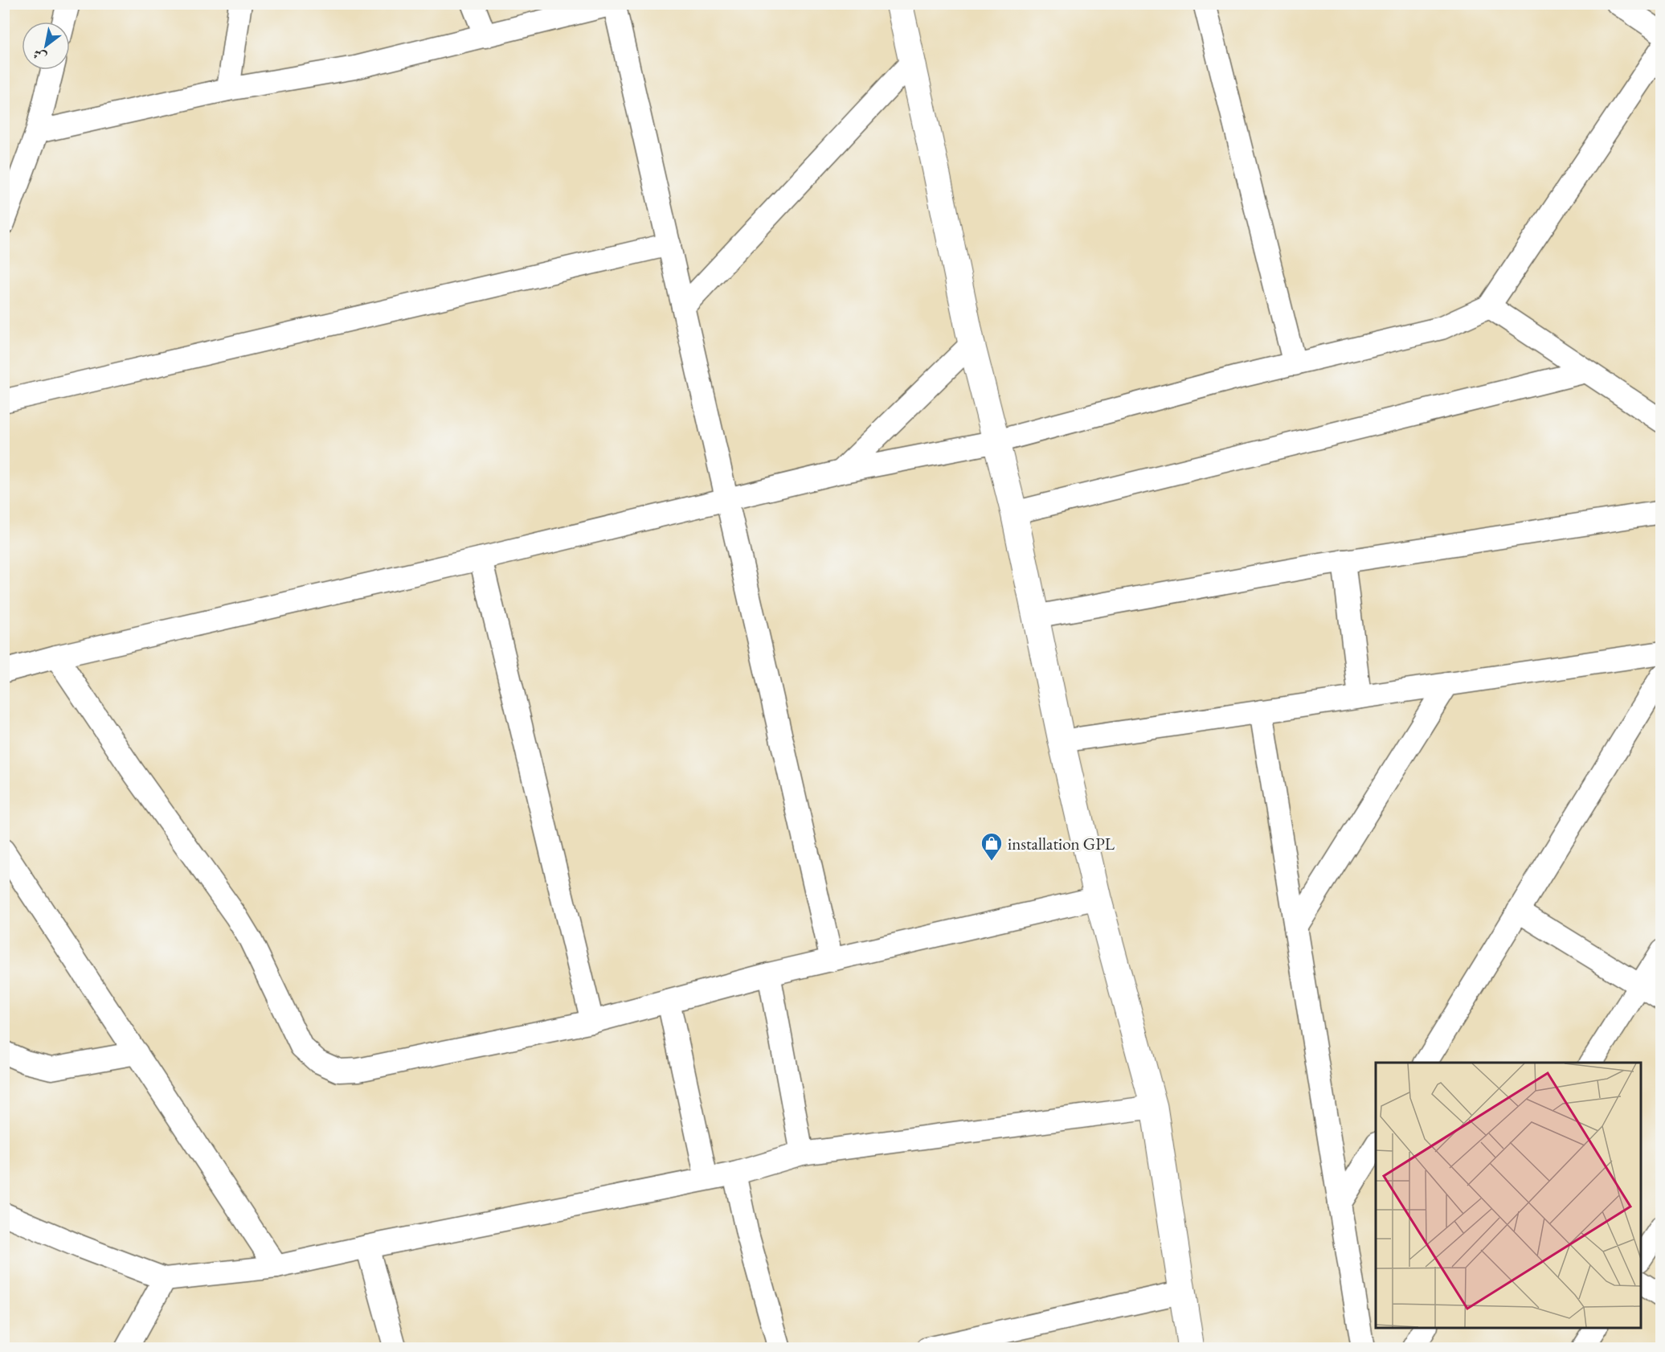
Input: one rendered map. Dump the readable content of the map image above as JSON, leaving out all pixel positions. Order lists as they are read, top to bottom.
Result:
{
  "places": {
    "shop": ["installation GPL"]
  },
  "north": "bottom left"
}
